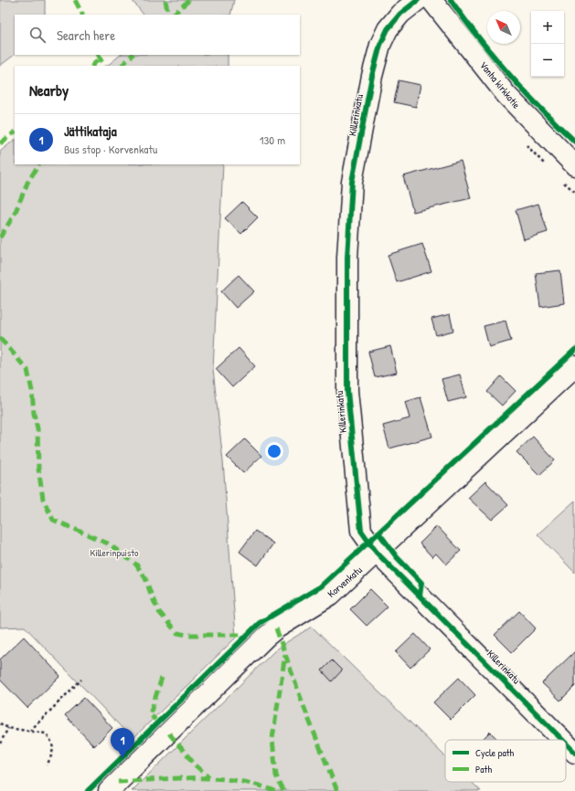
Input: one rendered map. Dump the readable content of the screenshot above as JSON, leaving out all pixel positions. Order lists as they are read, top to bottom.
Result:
{
  "streets": {
    "street": ["Vanha kirkkotie", "Killerinkatu", "Korvenkatu"]
  },
  "crossings": [
    ["Killerinkatu", "Korvenkatu"]
  ],
  "parks": ["Killerinpuisto"],
  "legend": ["Cycle path", "Path"],
  "north": "top left",
  "page": {
    "map_buttons": ["+", "−"],
    "search": "Search here",
    "heading": "Nearby",
    "list": [
      {
        "mark": "1",
        "name": "Jättikataja",
        "note": "Bus stop · Korvenkatu",
        "value": "130 m"
      }
    ],
    "pins": "1"
  }
}
